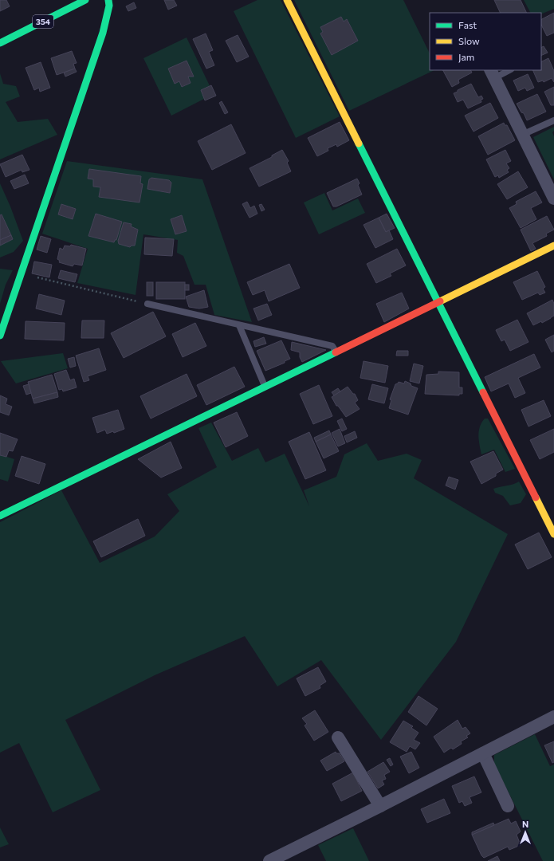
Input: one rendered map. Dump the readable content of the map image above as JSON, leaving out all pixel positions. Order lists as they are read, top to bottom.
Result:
{
  "streets": {
    "main road": ["354"]
  },
  "legend": ["Fast", "Slow", "Jam"],
  "north": "top"
}
